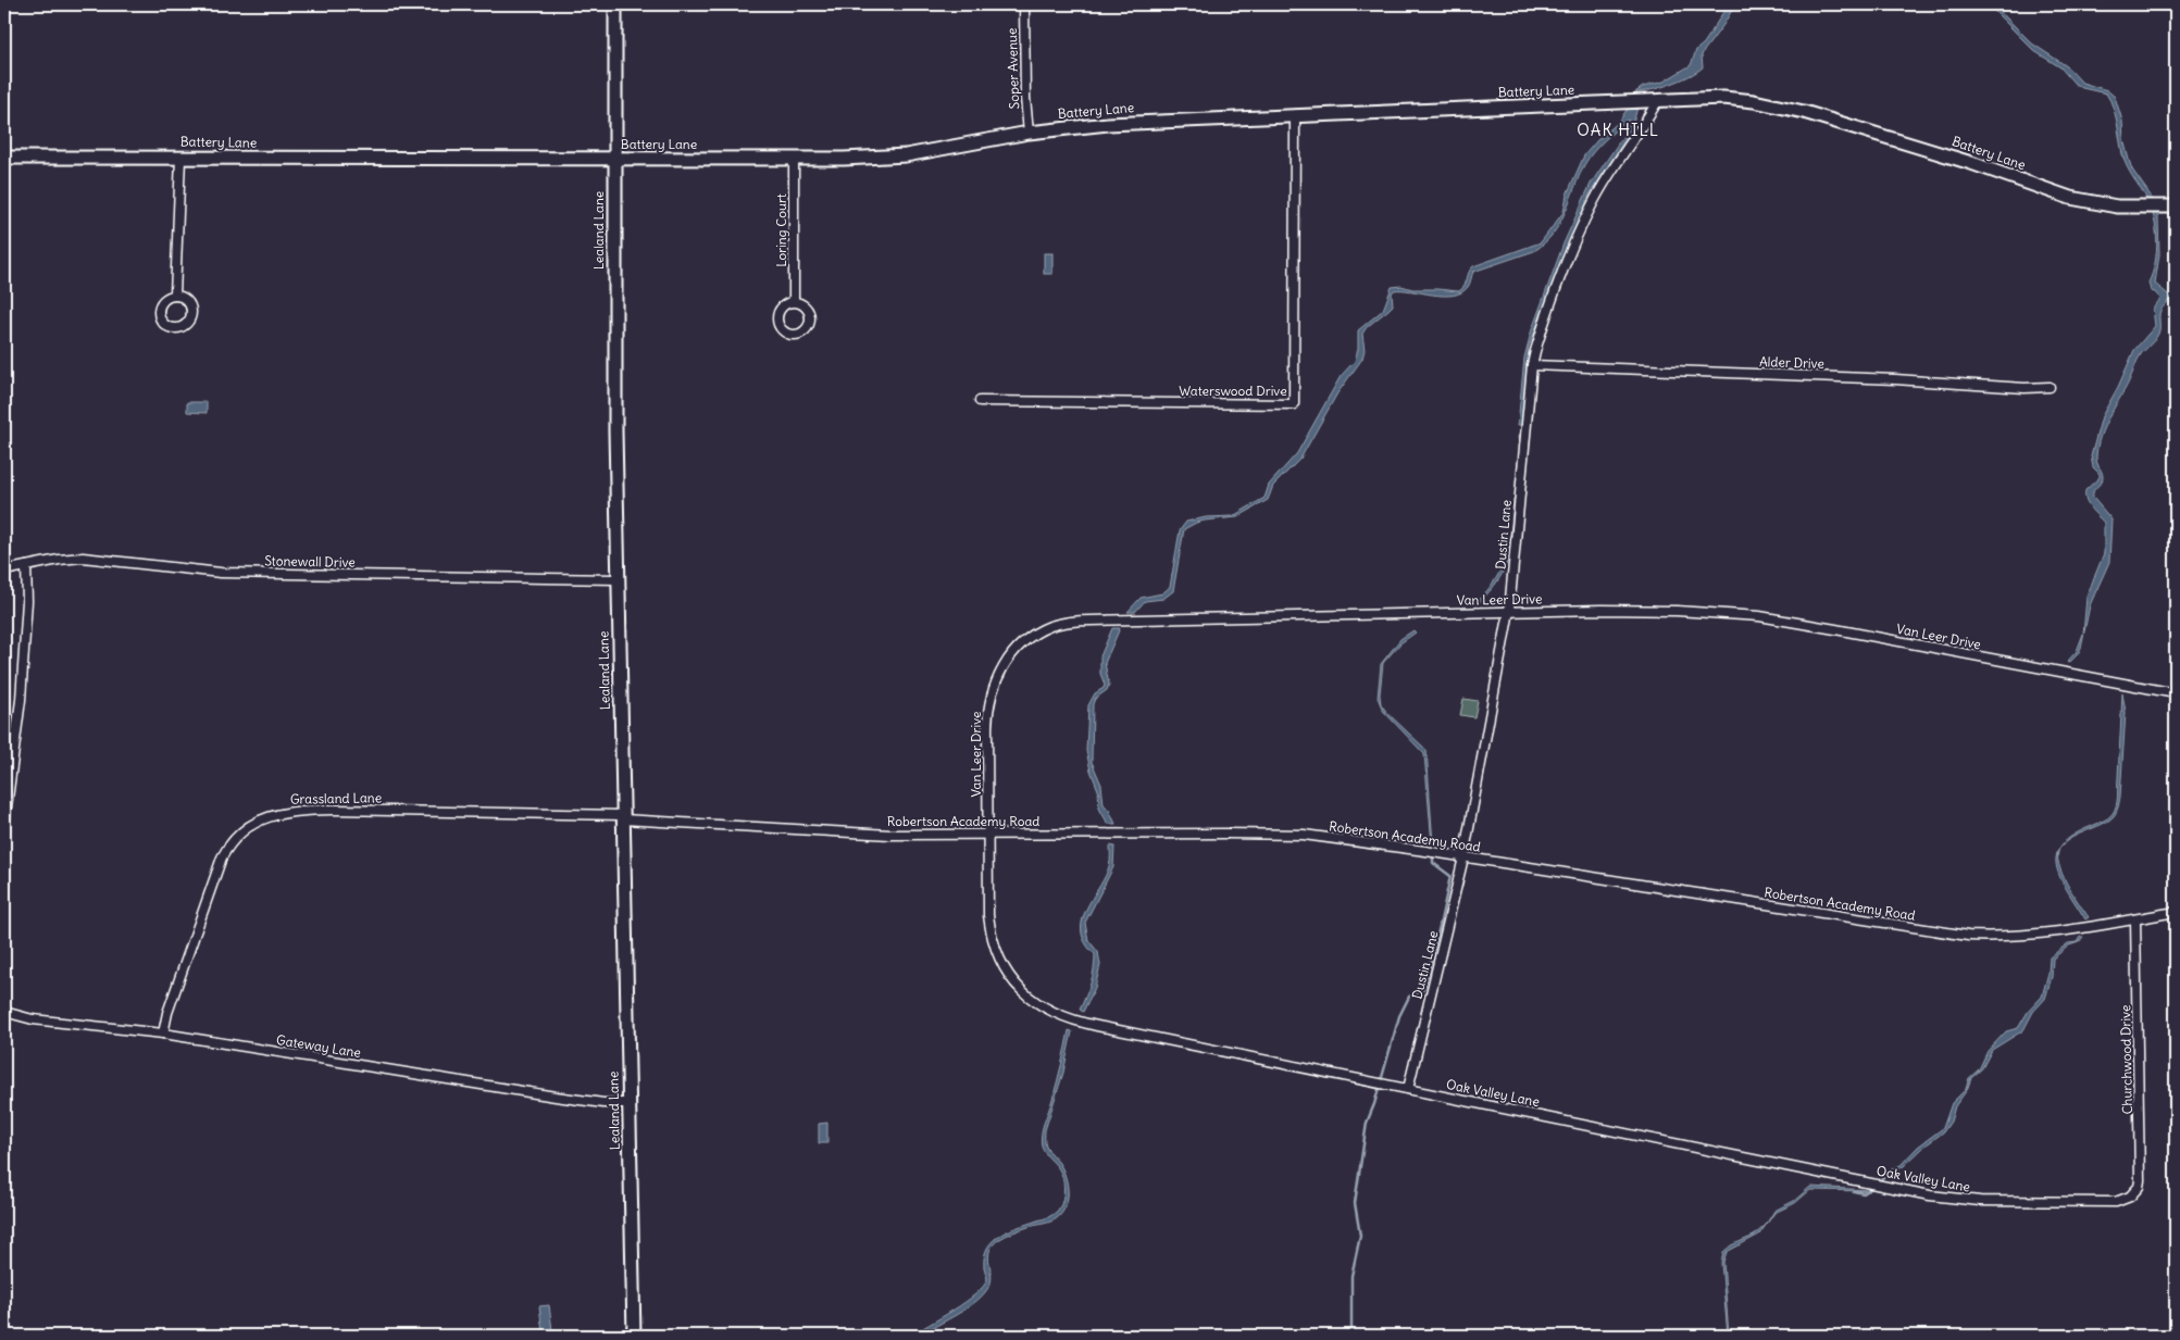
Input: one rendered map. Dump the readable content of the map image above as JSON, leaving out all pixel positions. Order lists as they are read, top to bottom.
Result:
{
  "streets": {
    "main road": ["Battery Lane", "Lealand Lane"],
    "street": [
      "Soper Avenue",
      "Loring Court",
      "Alder Drive",
      "Waterswood Drive",
      "Dustin Lane",
      "Stonewall Drive",
      "Van Leer Drive",
      "Grassland Lane",
      "Robertson Academy Road",
      "Gateway Lane",
      "Churchwood Drive",
      "Oak Valley Lane"
    ]
  },
  "crossings": [
    ["Soper Avenue", "Battery Lane"],
    ["Battery Lane", "Lealand Lane"],
    ["Battery Lane", "Loring Court"],
    ["Battery Lane", "Waterswood Drive"],
    ["Battery Lane", "Dustin Lane"],
    ["Lealand Lane", "Stonewall Drive"],
    ["Lealand Lane", "Grassland Lane"],
    ["Lealand Lane", "Robertson Academy Road"],
    ["Lealand Lane", "Gateway Lane"],
    ["Alder Drive", "Dustin Lane"],
    ["Dustin Lane", "Van Leer Drive"],
    ["Dustin Lane", "Robertson Academy Road"],
    ["Dustin Lane", "Oak Valley Lane"],
    ["Van Leer Drive", "Robertson Academy Road"],
    ["Van Leer Drive", "Oak Valley Lane"],
    ["Grassland Lane", "Robertson Academy Road"],
    ["Grassland Lane", "Gateway Lane"],
    ["Robertson Academy Road", "Churchwood Drive"],
    ["Robertson Academy Road", "Oak Valley Lane"],
    ["Churchwood Drive", "Oak Valley Lane"]
  ],
  "districts": ["OAK HILL"]
}
